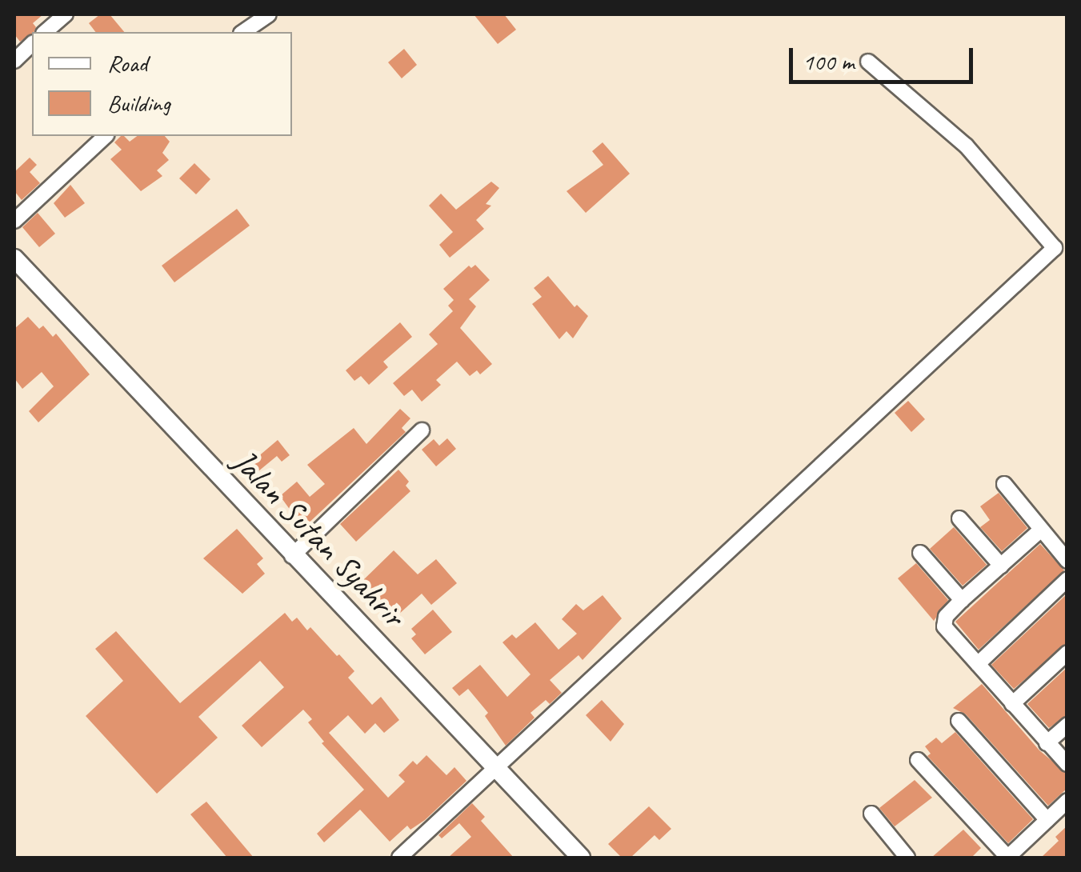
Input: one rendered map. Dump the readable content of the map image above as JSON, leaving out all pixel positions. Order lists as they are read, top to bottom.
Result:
{
  "streets": {
    "street": ["Jalan Sutan Syahrir"]
  },
  "legend": ["Road", "Building"],
  "scale_bar": "100 m"
}
